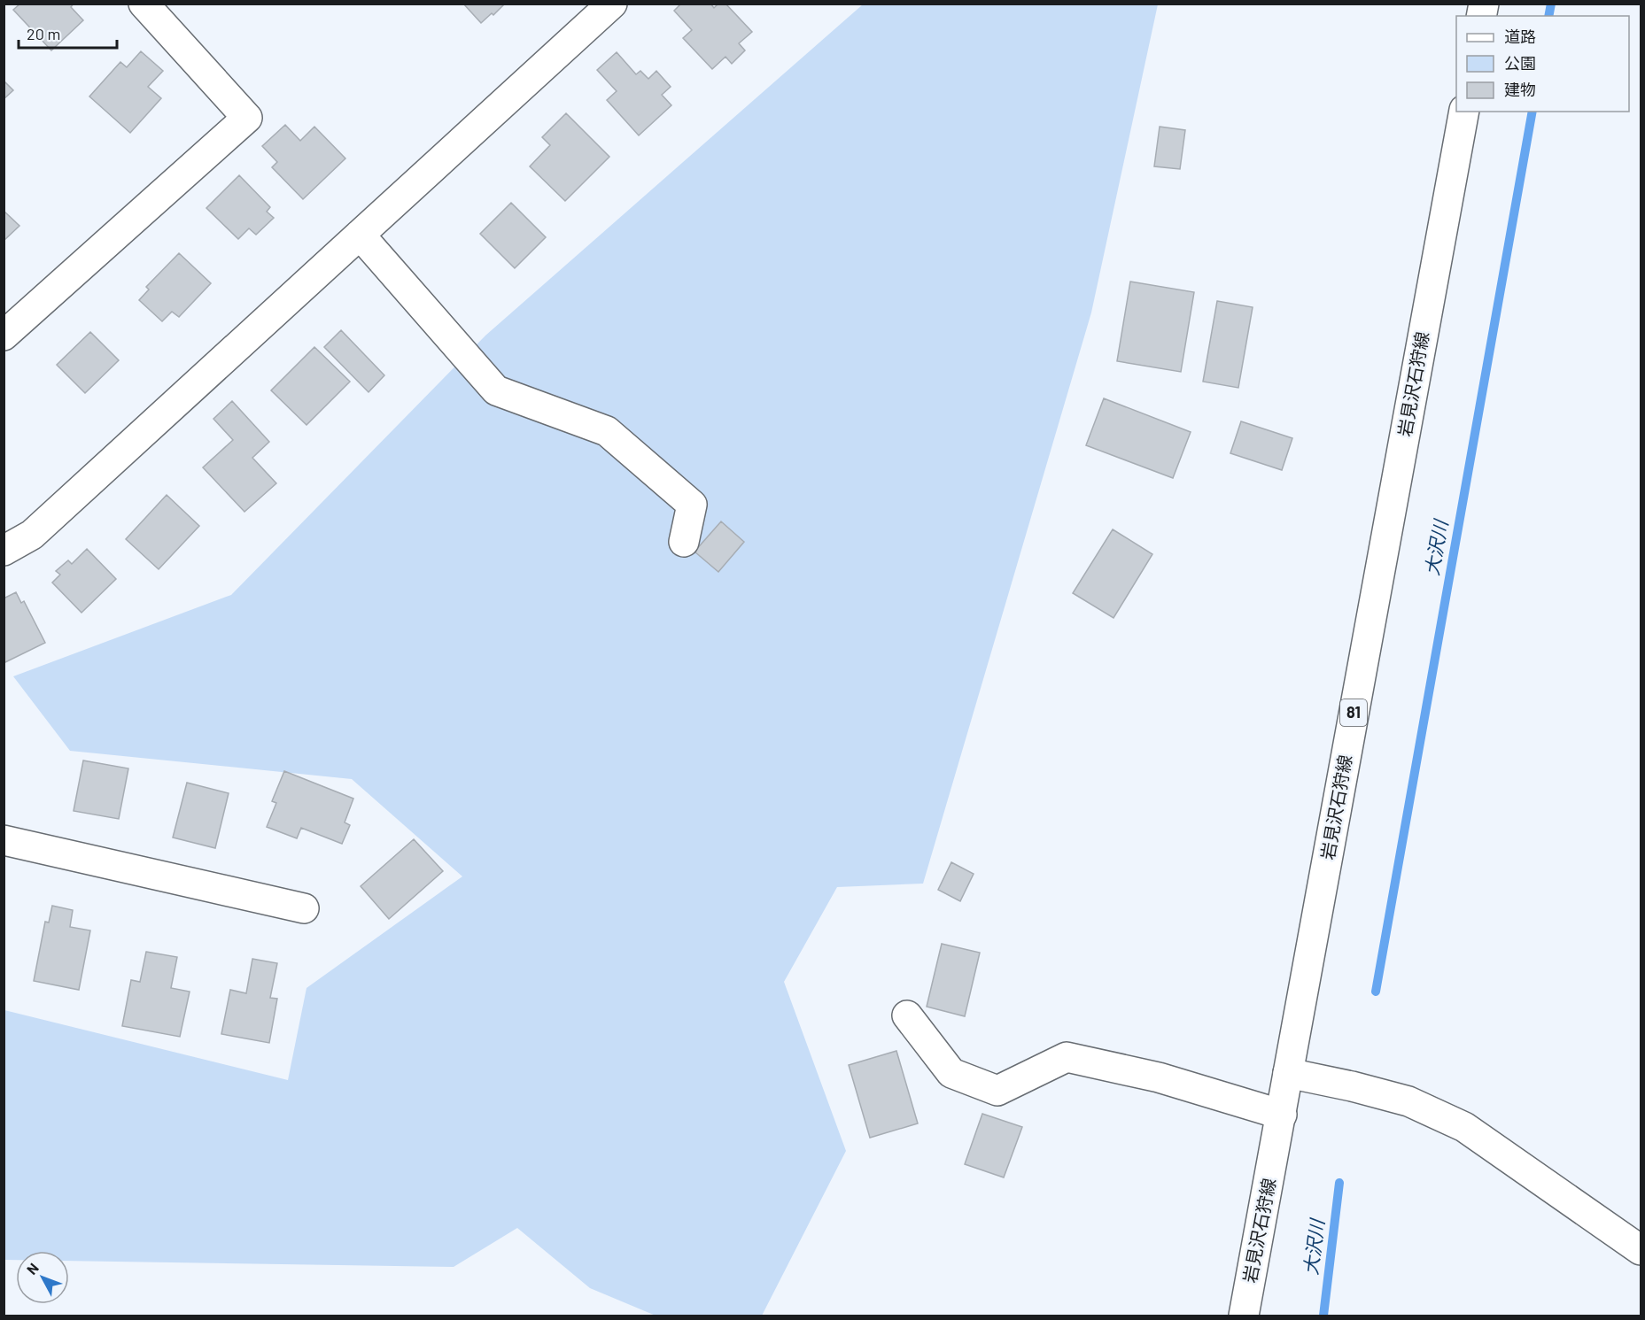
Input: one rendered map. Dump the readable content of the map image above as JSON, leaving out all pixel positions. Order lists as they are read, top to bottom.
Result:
{
  "streets": {
    "street": ["岩見沢石狩線", "81"]
  },
  "water": ["大沢川"],
  "legend": ["道路", "公園", "建物"],
  "scale_bar": "20 m",
  "north": "top left"
}
